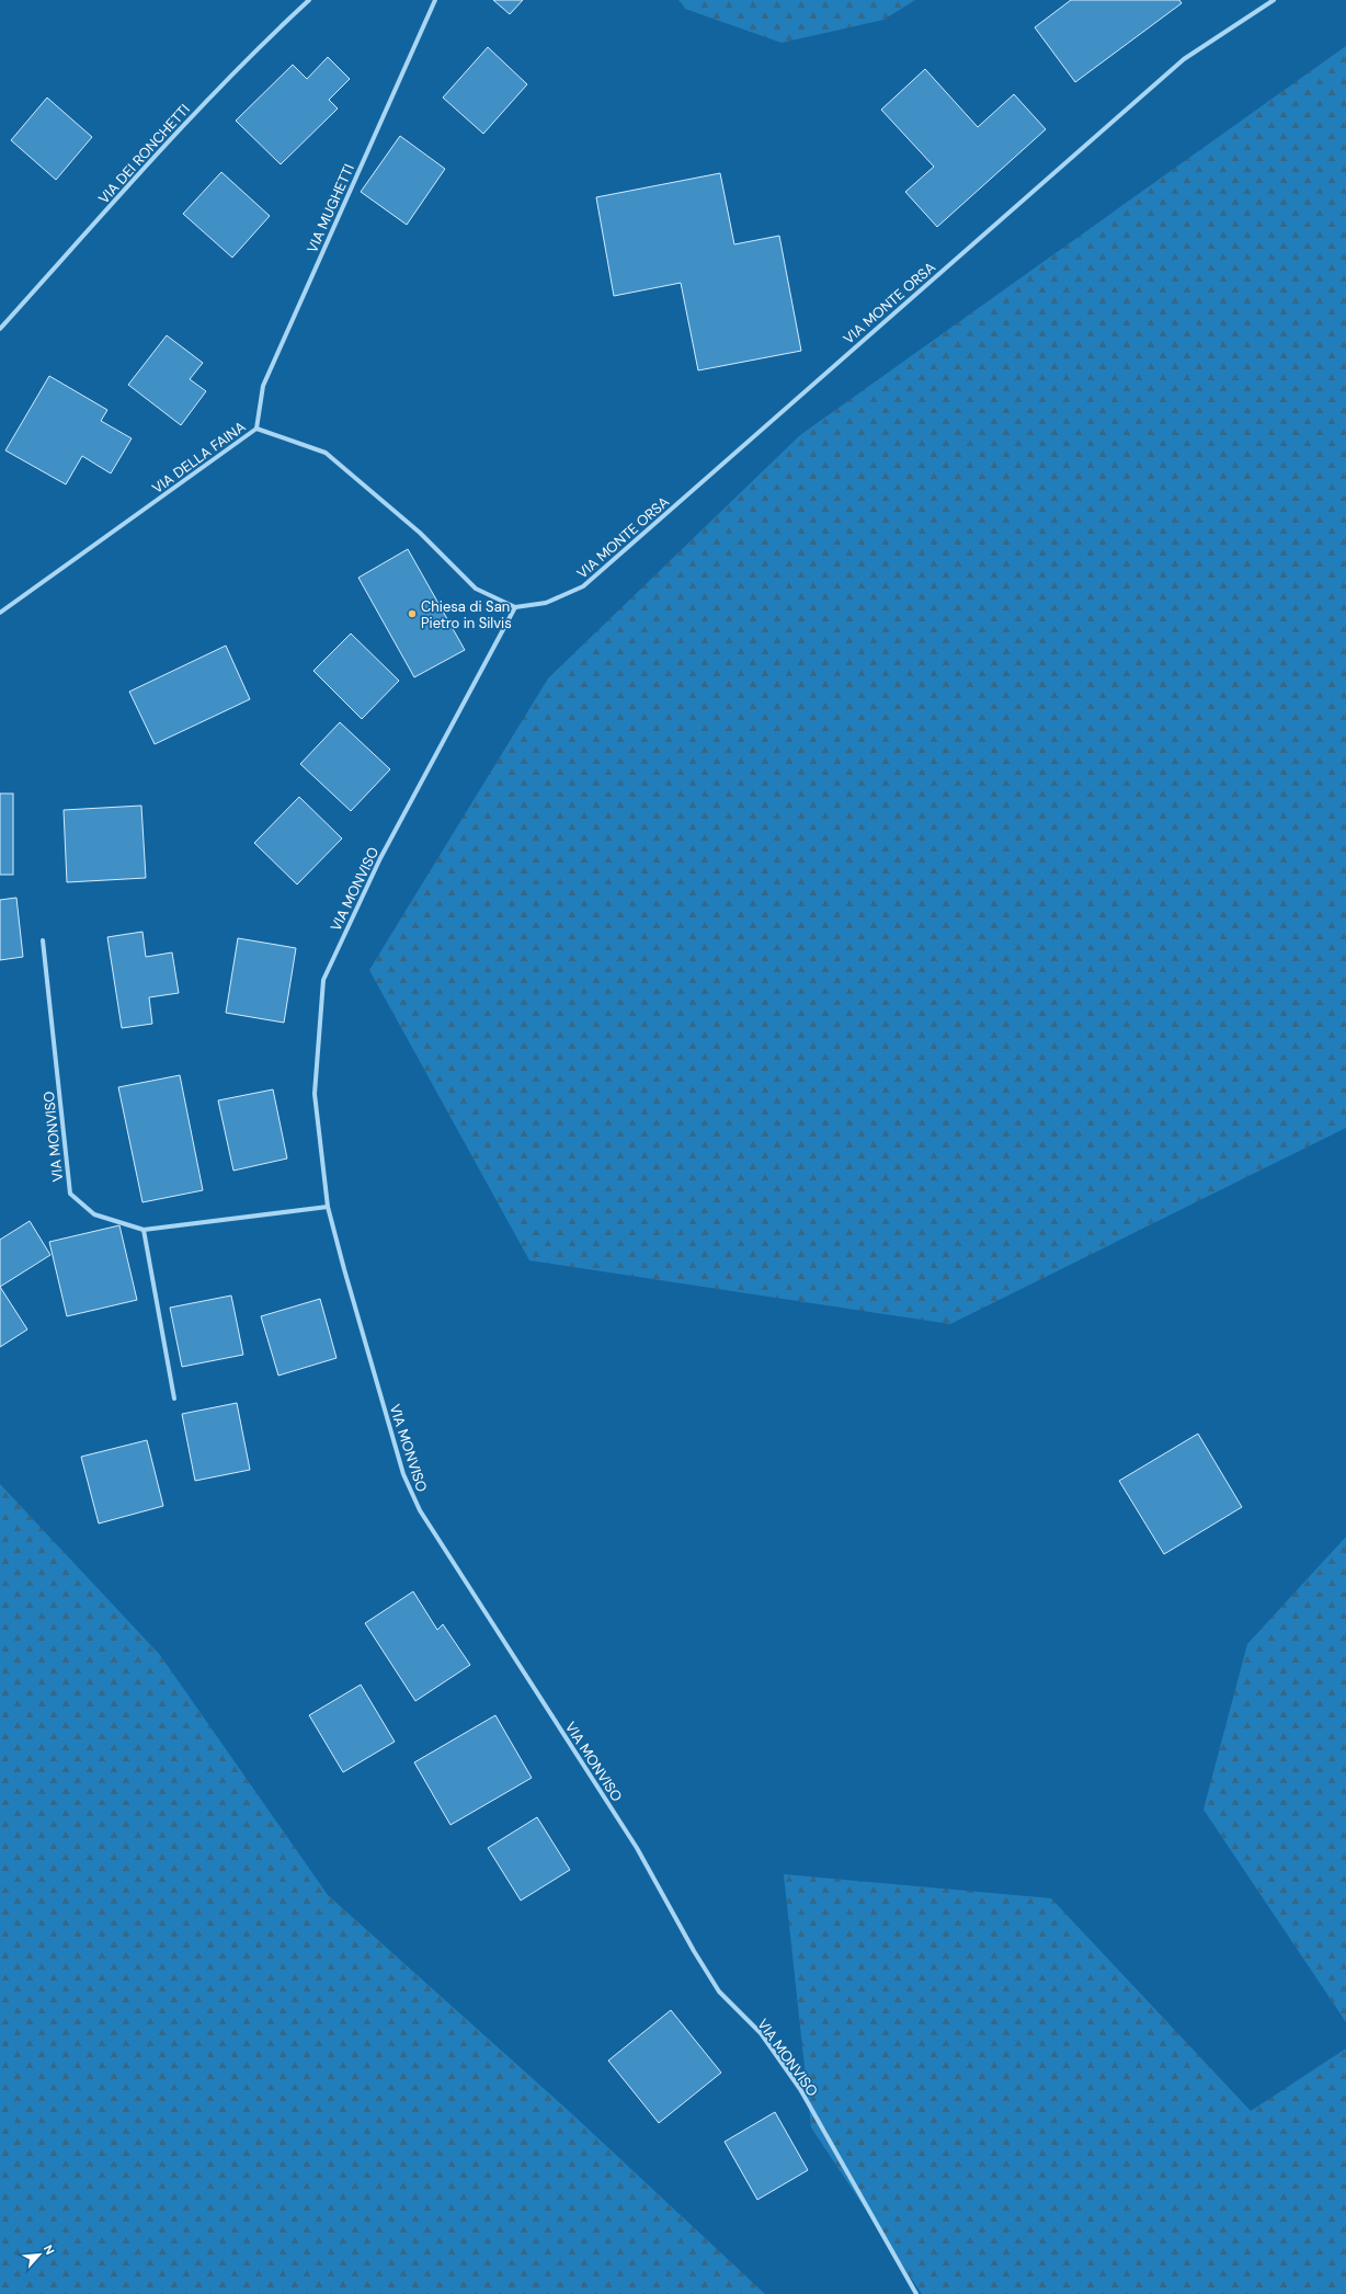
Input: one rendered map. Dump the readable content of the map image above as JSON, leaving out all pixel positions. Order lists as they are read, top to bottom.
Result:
{
  "streets": {
    "street": [
      "VIA DEI RONCHETTI",
      "VIA MUGHETTI",
      "VIA MONTE ORSA",
      "VIA DELLA FAINA",
      "VIA MONVISO"
    ]
  },
  "crossings": [
    ["VIA MUGHETTI", "VIA DELLA FAINA"],
    ["VIA MONTE ORSA", "VIA DELLA FAINA"],
    ["VIA MONTE ORSA", "VIA MONVISO"],
    ["VIA DELLA FAINA", "VIA MONVISO"]
  ],
  "places": ["Chiesa di San Pietro in Silvis"],
  "north": "top right"
}
